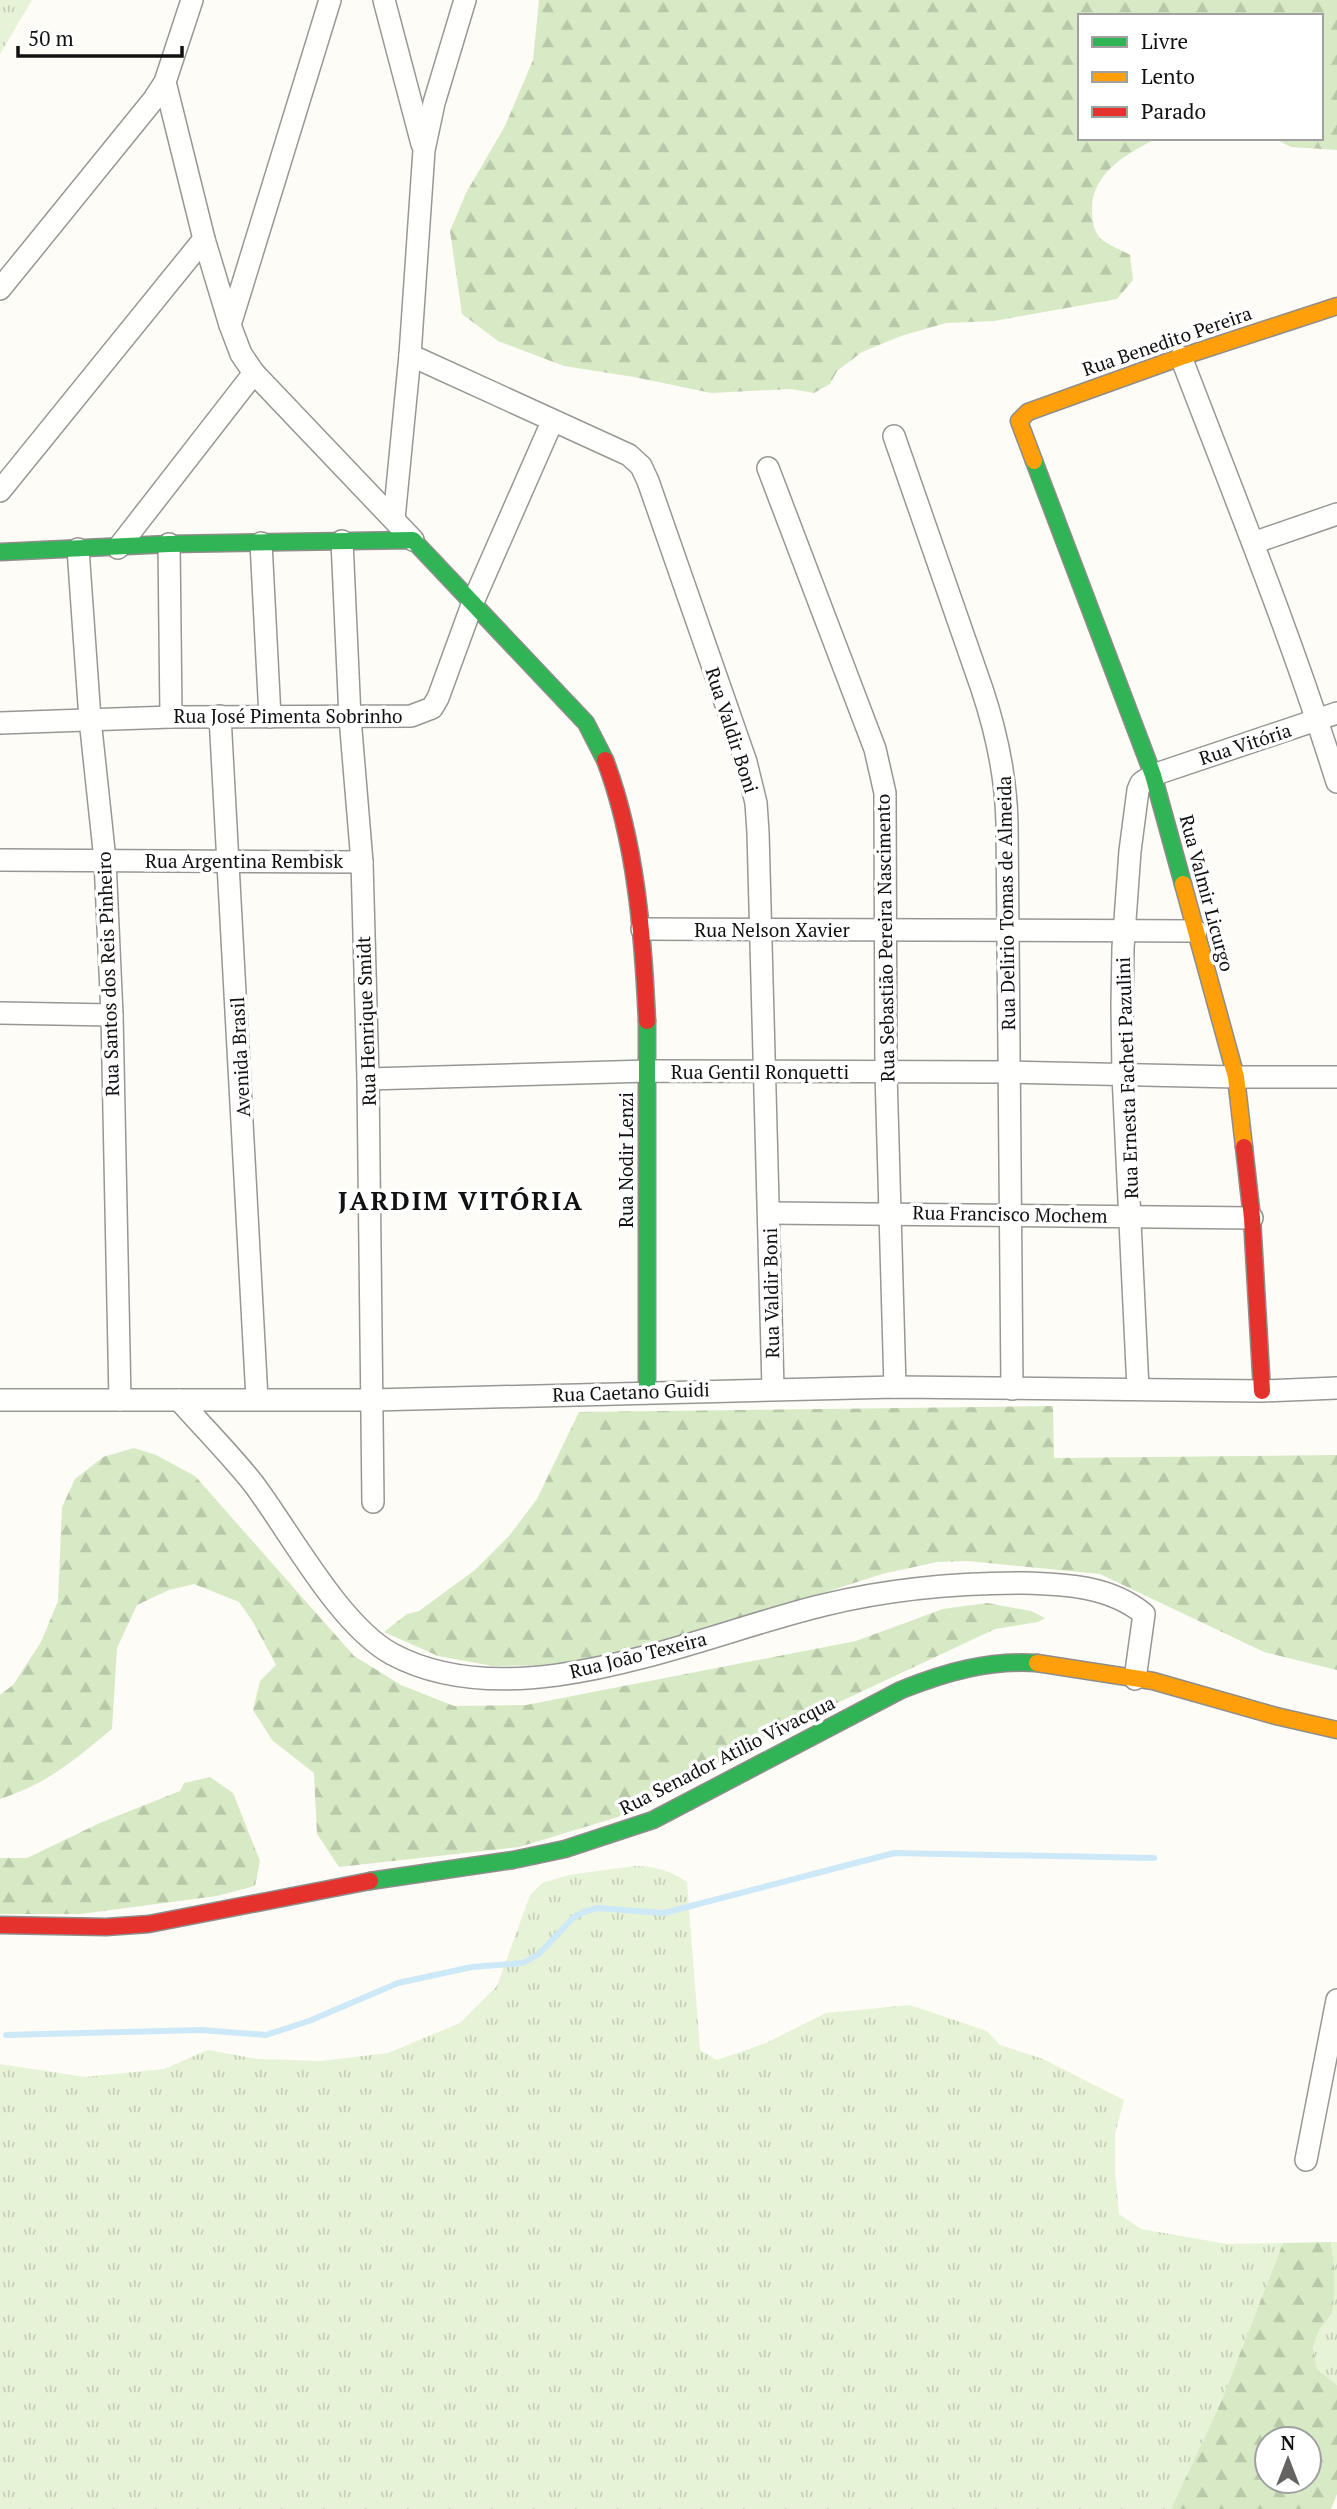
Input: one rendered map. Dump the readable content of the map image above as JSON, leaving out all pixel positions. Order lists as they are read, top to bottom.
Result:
{
  "streets": {
    "street": [
      "Rua Benedito Pereira",
      "Rua José Pimenta Sobrinho",
      "Rua Valdir Boni",
      "Rua Vitória",
      "Rua Argentina Rembisk",
      "Rua Valmir Licurgo",
      "Rua Delirio Tomas de Almeida",
      "Rua Nelson Xavier",
      "Rua Sebastião Pereira Nascimento",
      "Rua Santos dos Reis Pinheiro",
      "Rua Henrique Smidt",
      "Avenida Brasil",
      "Rua Gentil Ronquetti",
      "Rua Ernesta Facheti Pazulini",
      "Rua Nodir Lenzi",
      "Rua Francisco Mochem",
      "Rua Caetano Guidi",
      "Rua João Texeira",
      "Rua Senador Atilio Vivacqua"
    ]
  },
  "crossings": [
    ["Rua Benedito Pereira", "Rua Valmir Licurgo"],
    ["Rua José Pimenta Sobrinho", "Rua Valdir Boni"],
    ["Rua José Pimenta Sobrinho", "Rua Santos dos Reis Pinheiro"],
    ["Rua José Pimenta Sobrinho", "Rua Henrique Smidt"],
    ["Rua José Pimenta Sobrinho", "Avenida Brasil"],
    ["Rua José Pimenta Sobrinho", "Rua Nodir Lenzi"],
    ["Rua Valdir Boni", "Rua Nelson Xavier"],
    ["Rua Valdir Boni", "Rua Gentil Ronquetti"],
    ["Rua Valdir Boni", "Rua Francisco Mochem"],
    ["Rua Valdir Boni", "Rua Caetano Guidi"],
    ["Rua Vitória", "Rua Valmir Licurgo"],
    ["Rua Vitória", "Rua Ernesta Facheti Pazulini"],
    ["Rua Argentina Rembisk", "Rua Santos dos Reis Pinheiro"],
    ["Rua Argentina Rembisk", "Rua Henrique Smidt"],
    ["Rua Argentina Rembisk", "Avenida Brasil"],
    ["Rua Valmir Licurgo", "Rua Nelson Xavier"],
    ["Rua Valmir Licurgo", "Rua Gentil Ronquetti"],
    ["Rua Valmir Licurgo", "Rua Ernesta Facheti Pazulini"],
    ["Rua Valmir Licurgo", "Rua Francisco Mochem"],
    ["Rua Valmir Licurgo", "Rua Caetano Guidi"],
    ["Rua Delirio Tomas de Almeida", "Rua Nelson Xavier"],
    ["Rua Delirio Tomas de Almeida", "Rua Gentil Ronquetti"],
    ["Rua Delirio Tomas de Almeida", "Rua Francisco Mochem"],
    ["Rua Delirio Tomas de Almeida", "Rua Caetano Guidi"],
    ["Rua Nelson Xavier", "Rua Sebastião Pereira Nascimento"],
    ["Rua Nelson Xavier", "Rua Ernesta Facheti Pazulini"],
    ["Rua Nelson Xavier", "Rua Nodir Lenzi"],
    ["Rua Sebastião Pereira Nascimento", "Rua Gentil Ronquetti"],
    ["Rua Sebastião Pereira Nascimento", "Rua Francisco Mochem"],
    ["Rua Sebastião Pereira Nascimento", "Rua Caetano Guidi"],
    ["Rua Santos dos Reis Pinheiro", "Rua Caetano Guidi"],
    ["Rua Henrique Smidt", "Rua Gentil Ronquetti"],
    ["Rua Henrique Smidt", "Rua Caetano Guidi"],
    ["Avenida Brasil", "Rua Caetano Guidi"],
    ["Rua Gentil Ronquetti", "Rua Ernesta Facheti Pazulini"],
    ["Rua Gentil Ronquetti", "Rua Nodir Lenzi"],
    ["Rua Ernesta Facheti Pazulini", "Rua Francisco Mochem"],
    ["Rua Ernesta Facheti Pazulini", "Rua Caetano Guidi"],
    ["Rua Nodir Lenzi", "Rua Caetano Guidi"],
    ["Rua Caetano Guidi", "Rua João Texeira"],
    ["Rua João Texeira", "Rua Senador Atilio Vivacqua"]
  ],
  "districts": ["JARDIM VITÓRIA"],
  "legend": ["Livre", "Lento", "Parado"],
  "scale_bar": "50 m",
  "north": "top"
}
